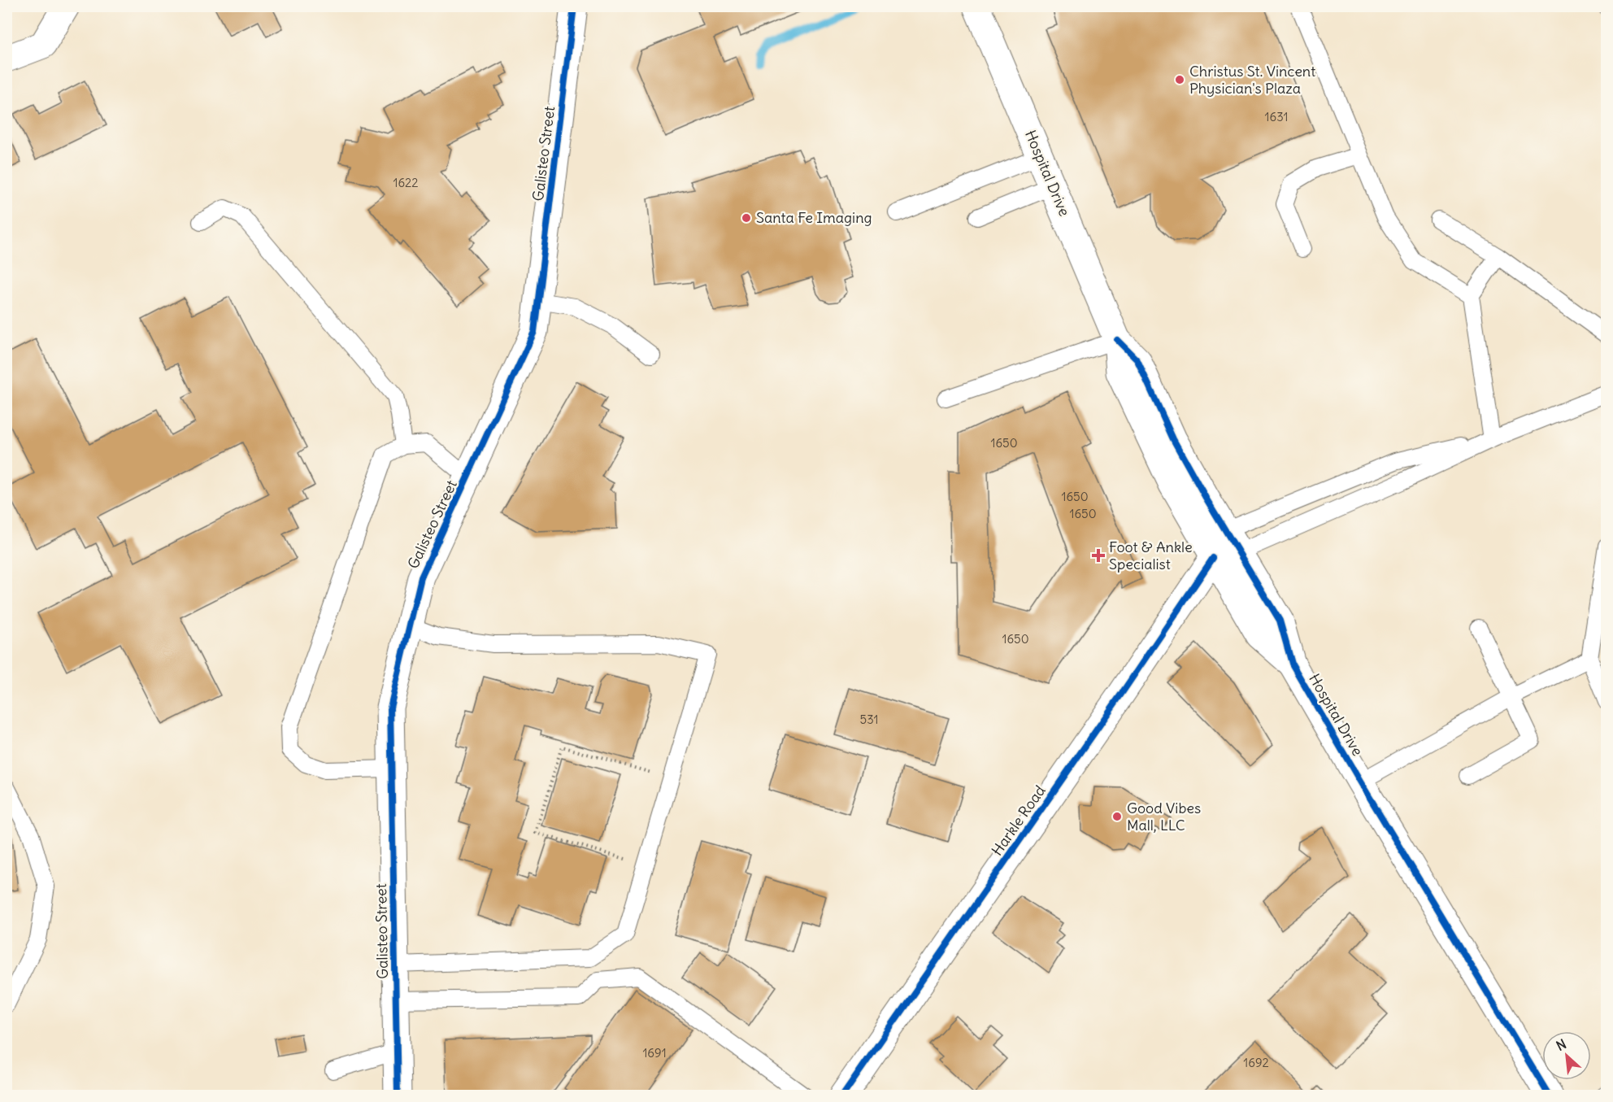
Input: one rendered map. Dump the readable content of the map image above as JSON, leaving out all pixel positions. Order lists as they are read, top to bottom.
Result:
{
  "streets": {
    "street": ["Galisteo Street", "Hospital Drive", "Harkle Road"]
  },
  "crossings": [
    ["Hospital Drive", "Harkle Road"]
  ],
  "places": {
    "other": ["Christus St. Vincent Physician's Plaza", "Santa Fe Imaging", "Good Vibes Mall, LLC"],
    "health": ["Foot & Ankle Specialist"]
  },
  "house_numbers": [
    "1631",
    "1622",
    "1650",
    "1650",
    "1650",
    "1650",
    "531",
    "1691",
    "1692"
  ],
  "north": "top left"
}
